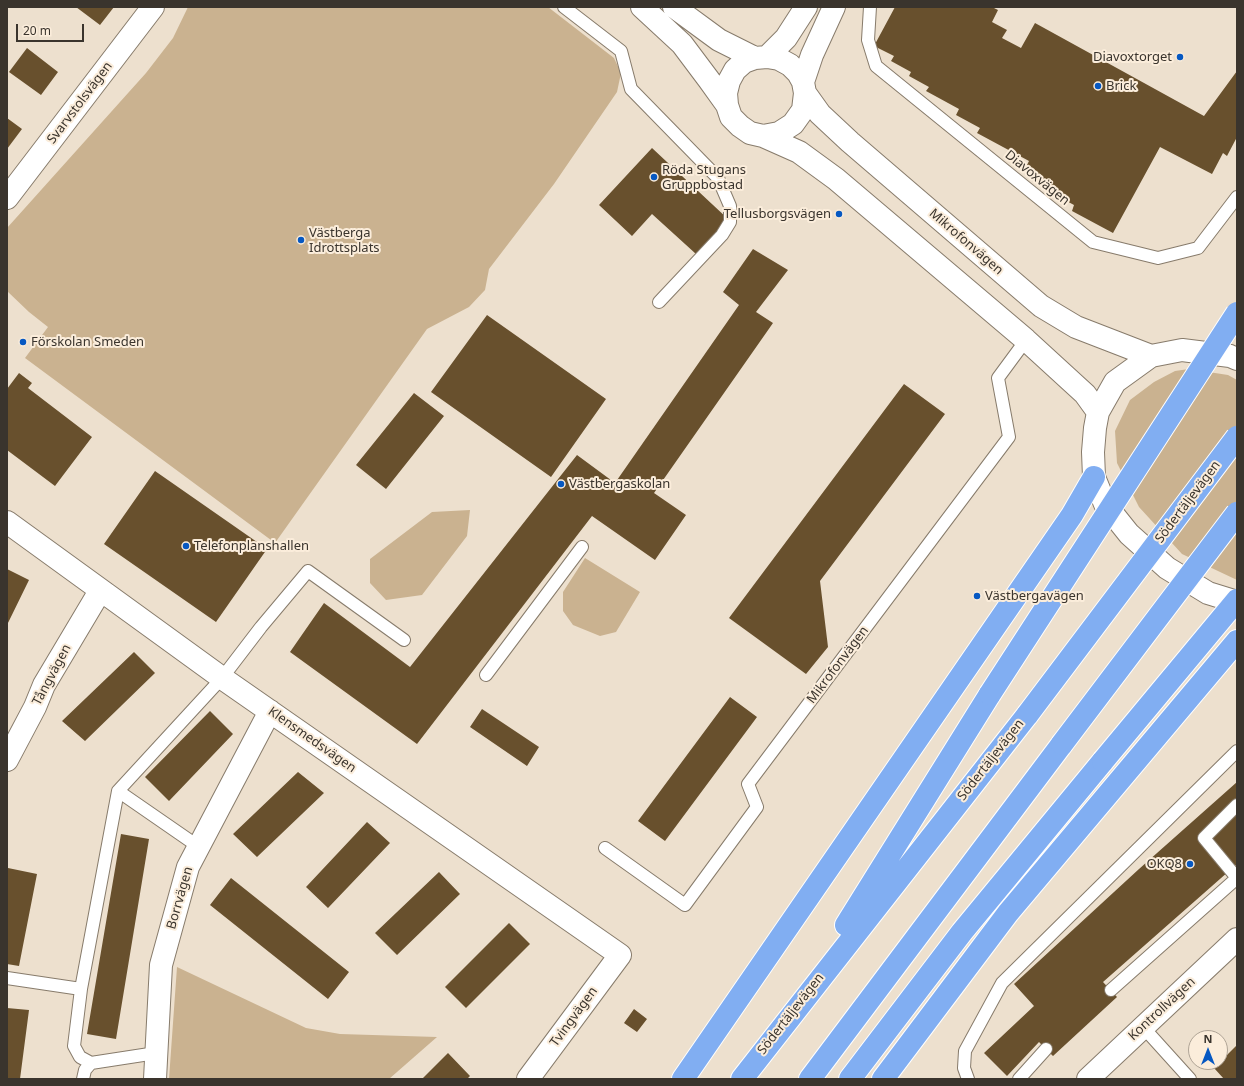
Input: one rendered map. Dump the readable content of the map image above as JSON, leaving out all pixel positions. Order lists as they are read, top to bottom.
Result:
{
  "streets": {
    "highway": ["Södertäljevägen"],
    "street": [
      "Svarvstolsvägen",
      "Mikrofonvägen",
      "Tångvägen",
      "Klensmedsvägen",
      "Borrvägen",
      "Kontrollvägen",
      "Tvingvägen"
    ],
    "lane": ["Diavoxvägen"]
  },
  "crossings": [
    ["Tångvägen", "Klensmedsvägen"],
    ["Klensmedsvägen", "Borrvägen"],
    ["Klensmedsvägen", "Tvingvägen"]
  ],
  "places": [
    "Diavoxtorget",
    "Brick",
    "Röda Stugans Gruppbostad",
    "Tellusborgsvägen",
    "Västberga Idrottsplats",
    "Förskolan Smeden",
    "Västbergaskolan",
    "Telefonplanshallen",
    "Västbergavägen",
    "OKQ8"
  ],
  "scale_bar": "20 m",
  "north": "top"
}
